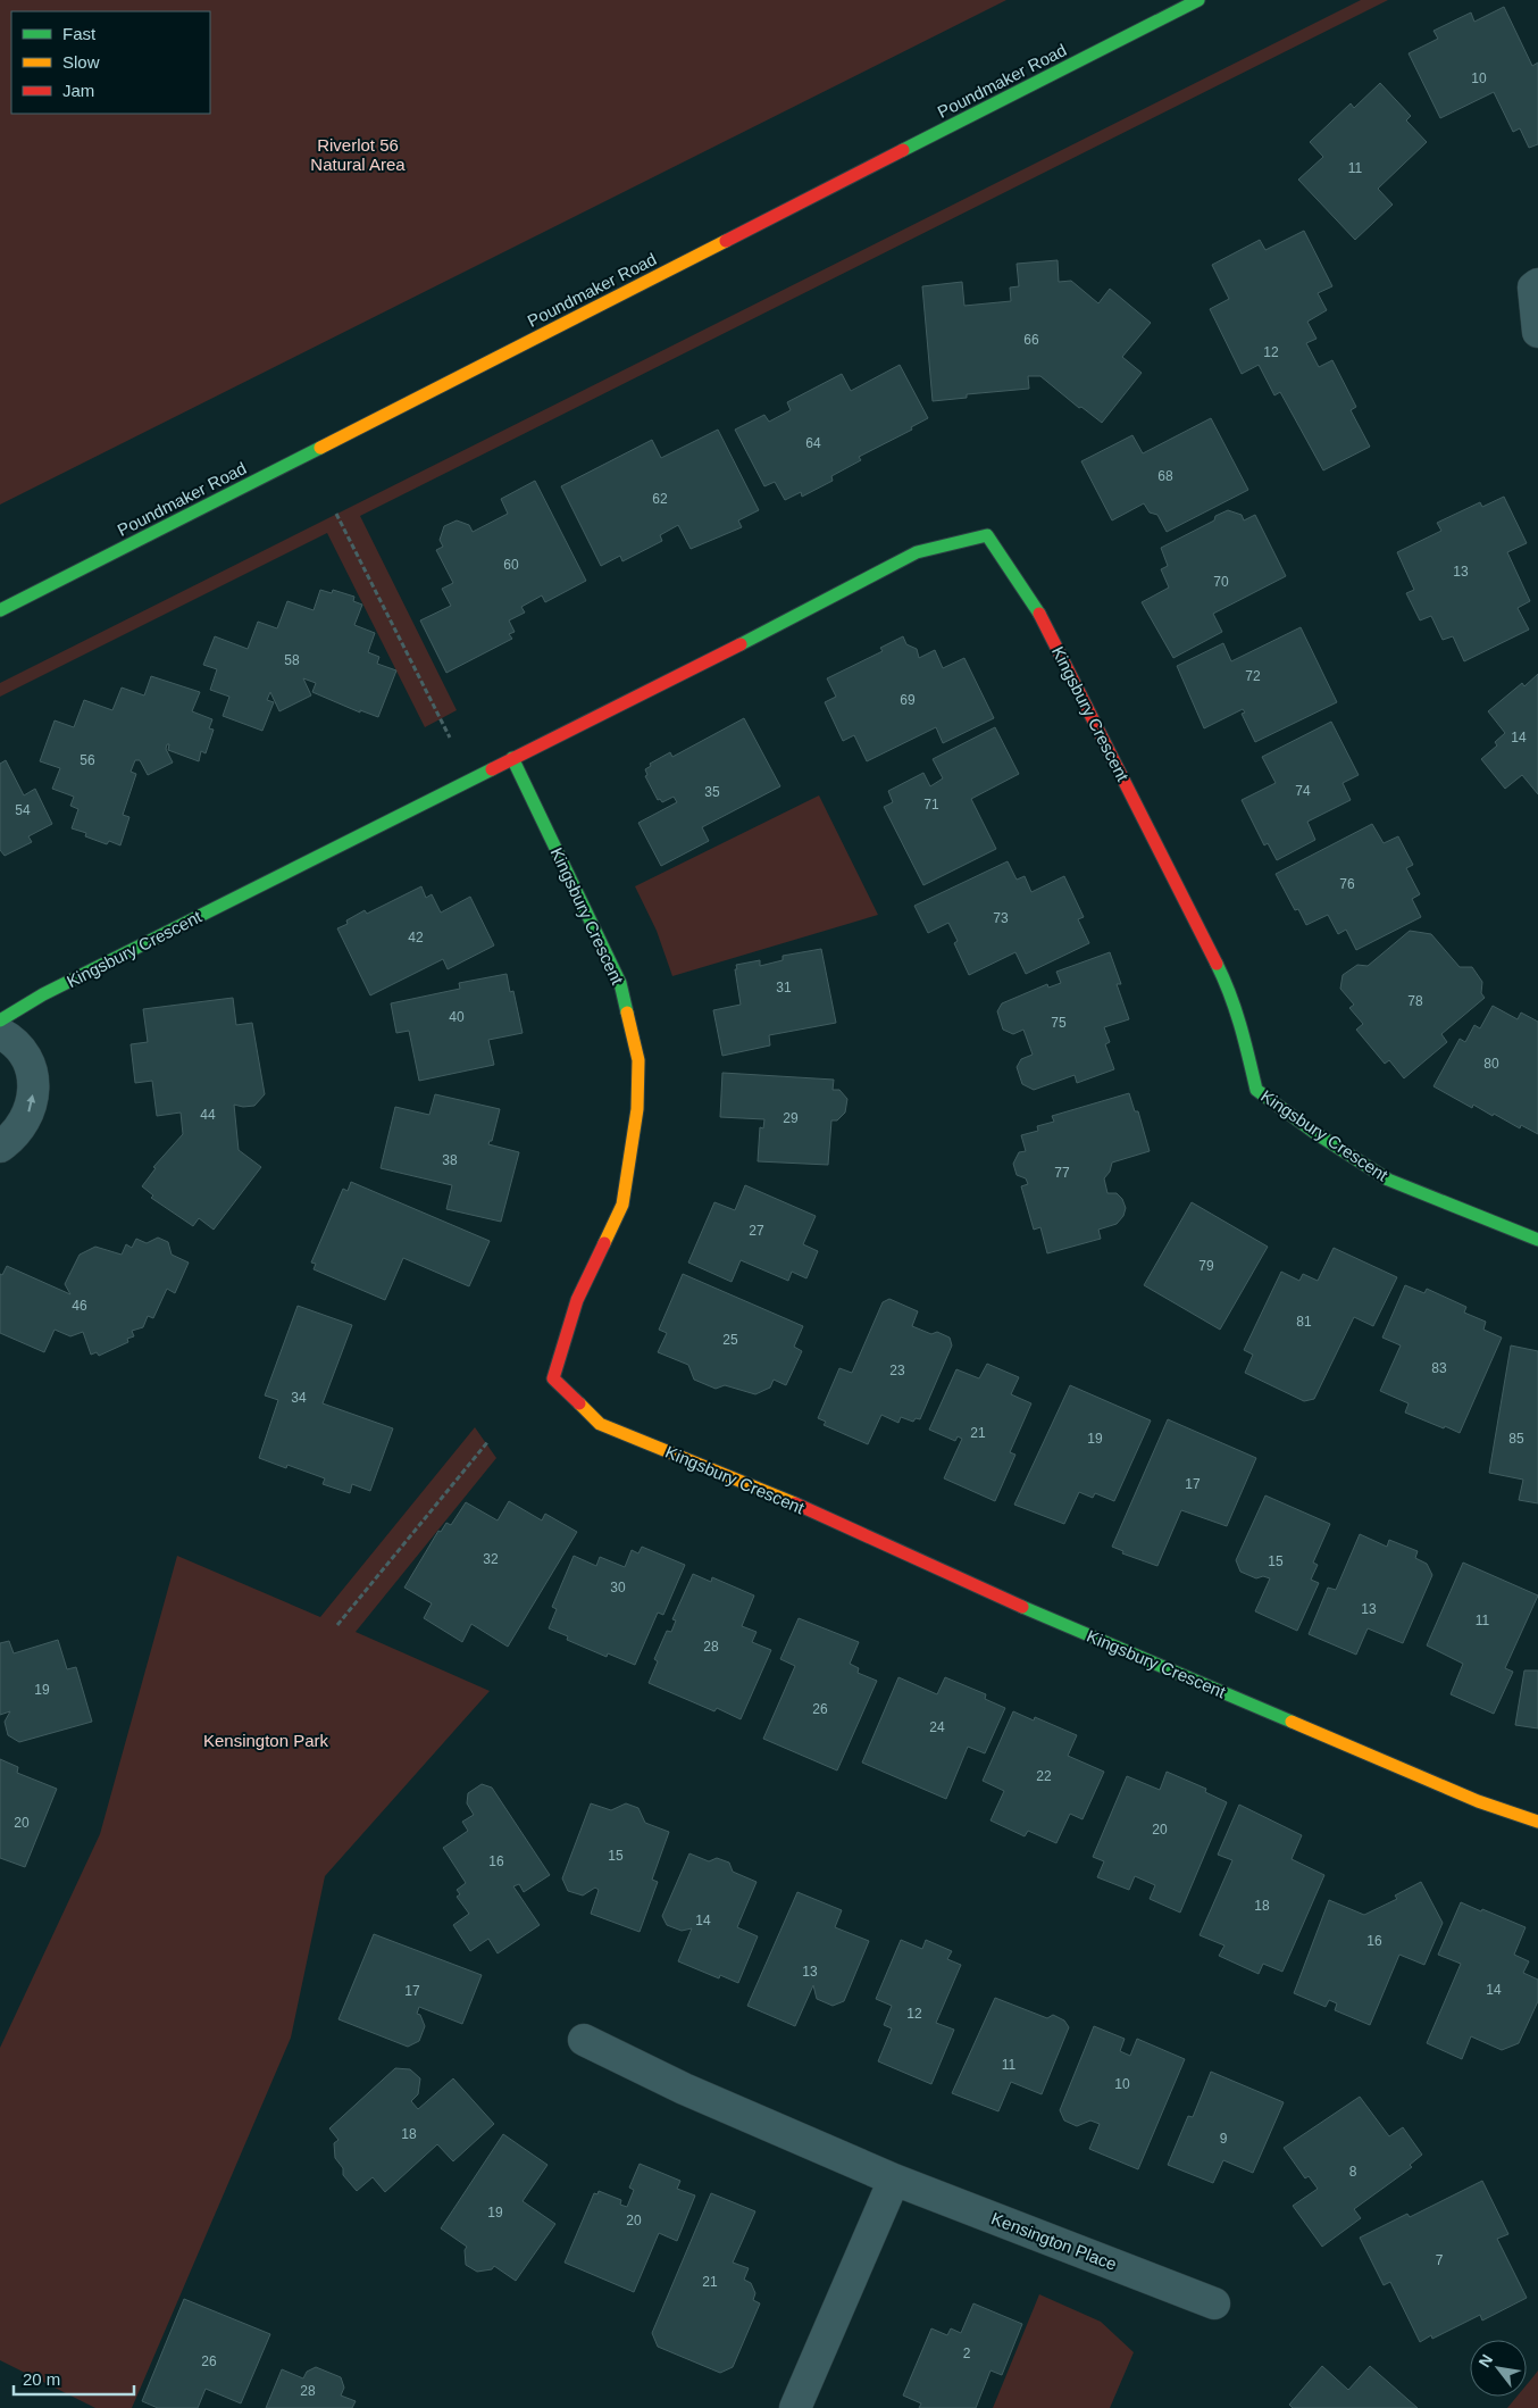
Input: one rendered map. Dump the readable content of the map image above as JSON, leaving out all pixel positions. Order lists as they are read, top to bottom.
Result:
{
  "streets": {
    "street": ["Poundmaker Road", "Kingsbury Crescent", "Kensington Place"]
  },
  "parks": ["Riverlot 56 Natural Area", "Kensington Park"],
  "house_numbers": [
    "10",
    "11",
    "66",
    "12",
    "64",
    "68",
    "62",
    "60",
    "13",
    "70",
    "58",
    "72",
    "69",
    "14",
    "56",
    "74",
    "35",
    "71",
    "54",
    "76",
    "73",
    "42",
    "31",
    "78",
    "40",
    "75",
    "80",
    "44",
    "29",
    "38",
    "77",
    "27",
    "79",
    "46",
    "81",
    "25",
    "83",
    "23",
    "34",
    "21",
    "19",
    "85",
    "17",
    "32",
    "15",
    "30",
    "13",
    "11",
    "28",
    "19",
    "26",
    "24",
    "22",
    "20",
    "20",
    "15",
    "16",
    "18",
    "14",
    "16",
    "13",
    "14",
    "17",
    "12",
    "11",
    "10",
    "18",
    "9",
    "8",
    "19",
    "20",
    "7",
    "21",
    "2",
    "26",
    "28"
  ],
  "legend": ["Fast", "Slow", "Jam"],
  "scale_bar": "20 m",
  "north": "top left"
}
